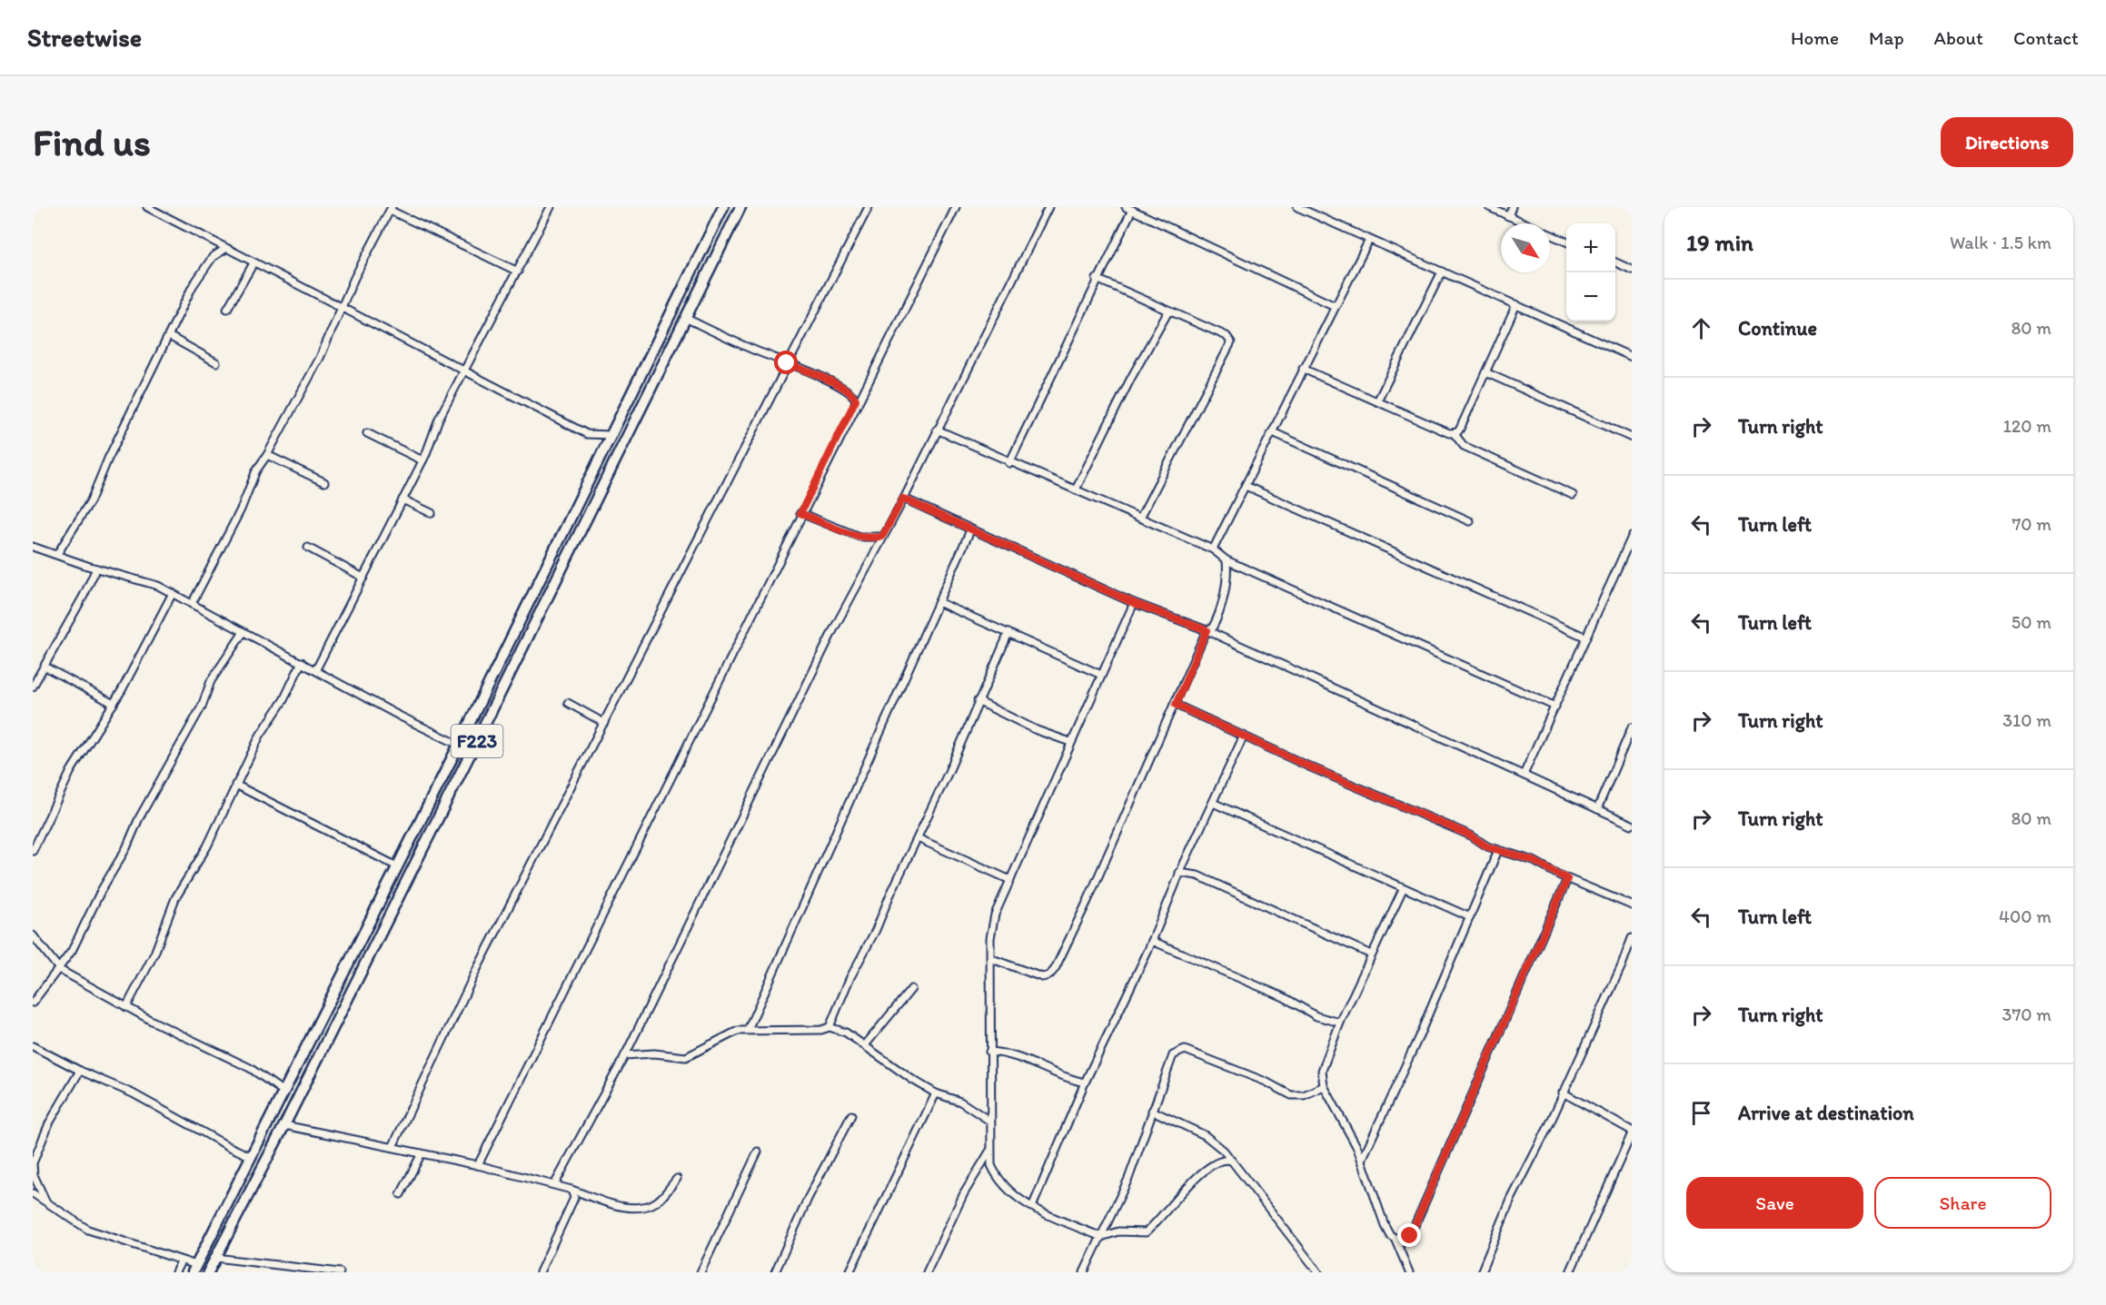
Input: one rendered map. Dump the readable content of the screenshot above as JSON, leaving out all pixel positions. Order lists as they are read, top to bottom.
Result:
{
  "streets": {
    "main road": ["F223"]
  },
  "north": "bottom right",
  "page": {
    "header": "Streetwise",
    "nav": [
      "Home",
      "Map",
      "About",
      "Contact"
    ],
    "buttons": [
      "Directions",
      ["Save", "Share"]
    ],
    "title": "Find us",
    "heading": ["19 min", "Walk · 1.5 km"],
    "map_buttons": ["+", "−"],
    "list": [
      ["Continue", "80 m"],
      ["Turn right", "120 m"],
      ["Turn left", "70 m"],
      ["Turn left", "50 m"],
      ["Turn right", "310 m"],
      ["Turn right", "80 m"],
      ["Turn left", "400 m"],
      ["Turn right", "370 m"],
      "Arrive at destination"
    ]
  }
}
